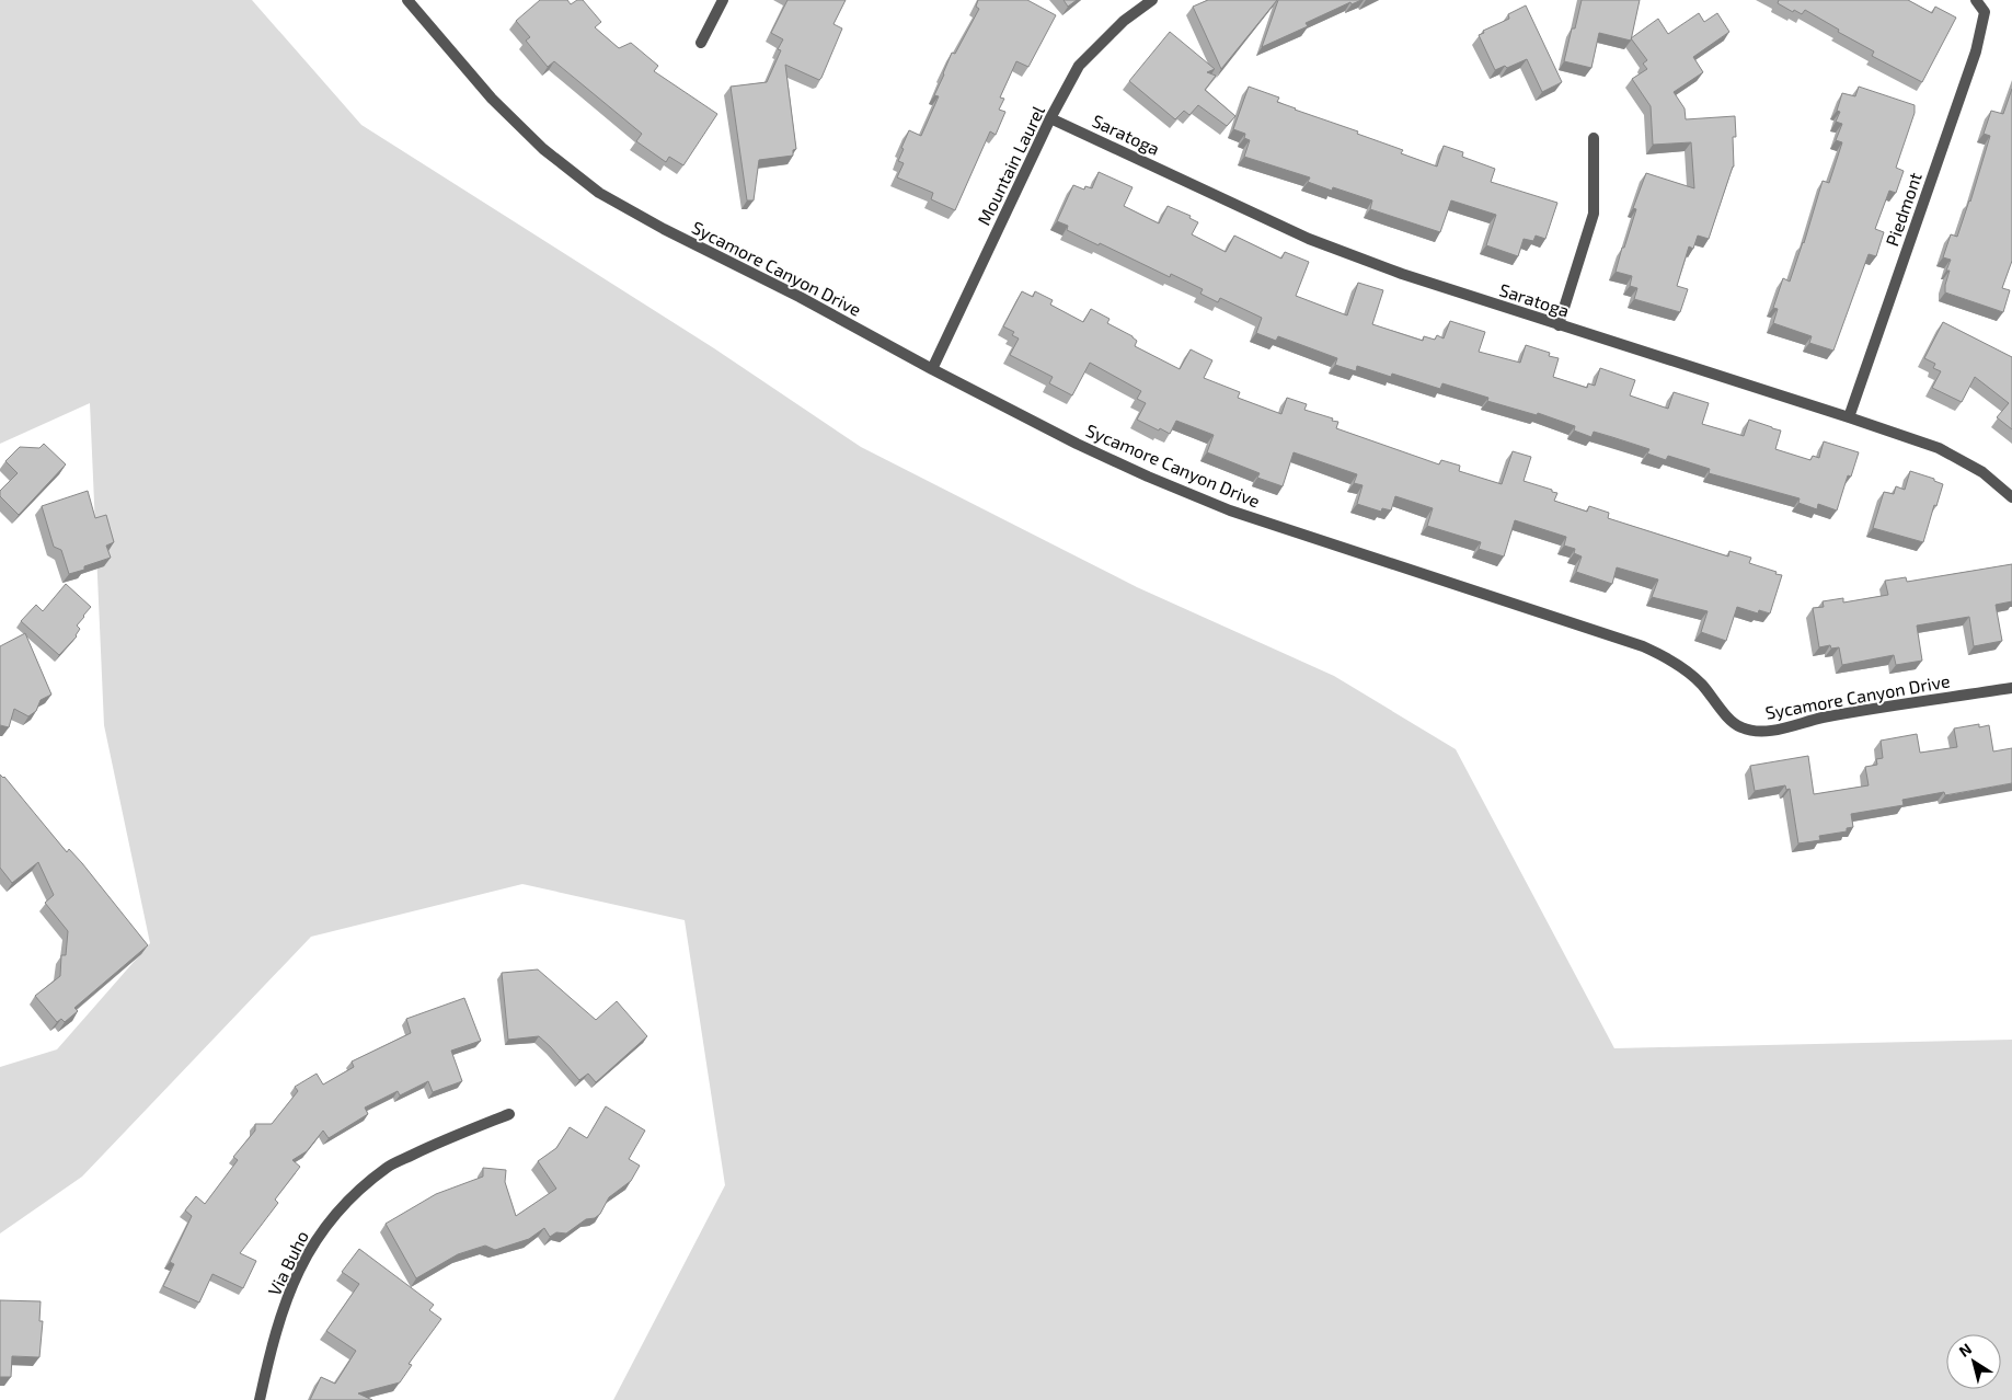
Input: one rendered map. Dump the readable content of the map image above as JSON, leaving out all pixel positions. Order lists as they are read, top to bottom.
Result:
{
  "streets": {
    "street": [
      "Saratoga",
      "Mountain Laurel",
      "Piedmont",
      "Sycamore Canyon Drive",
      "Via Buho"
    ]
  },
  "crossings": [
    ["Saratoga", "Mountain Laurel"],
    ["Saratoga", "Piedmont"],
    ["Mountain Laurel", "Sycamore Canyon Drive"]
  ],
  "north": "top left"
}
